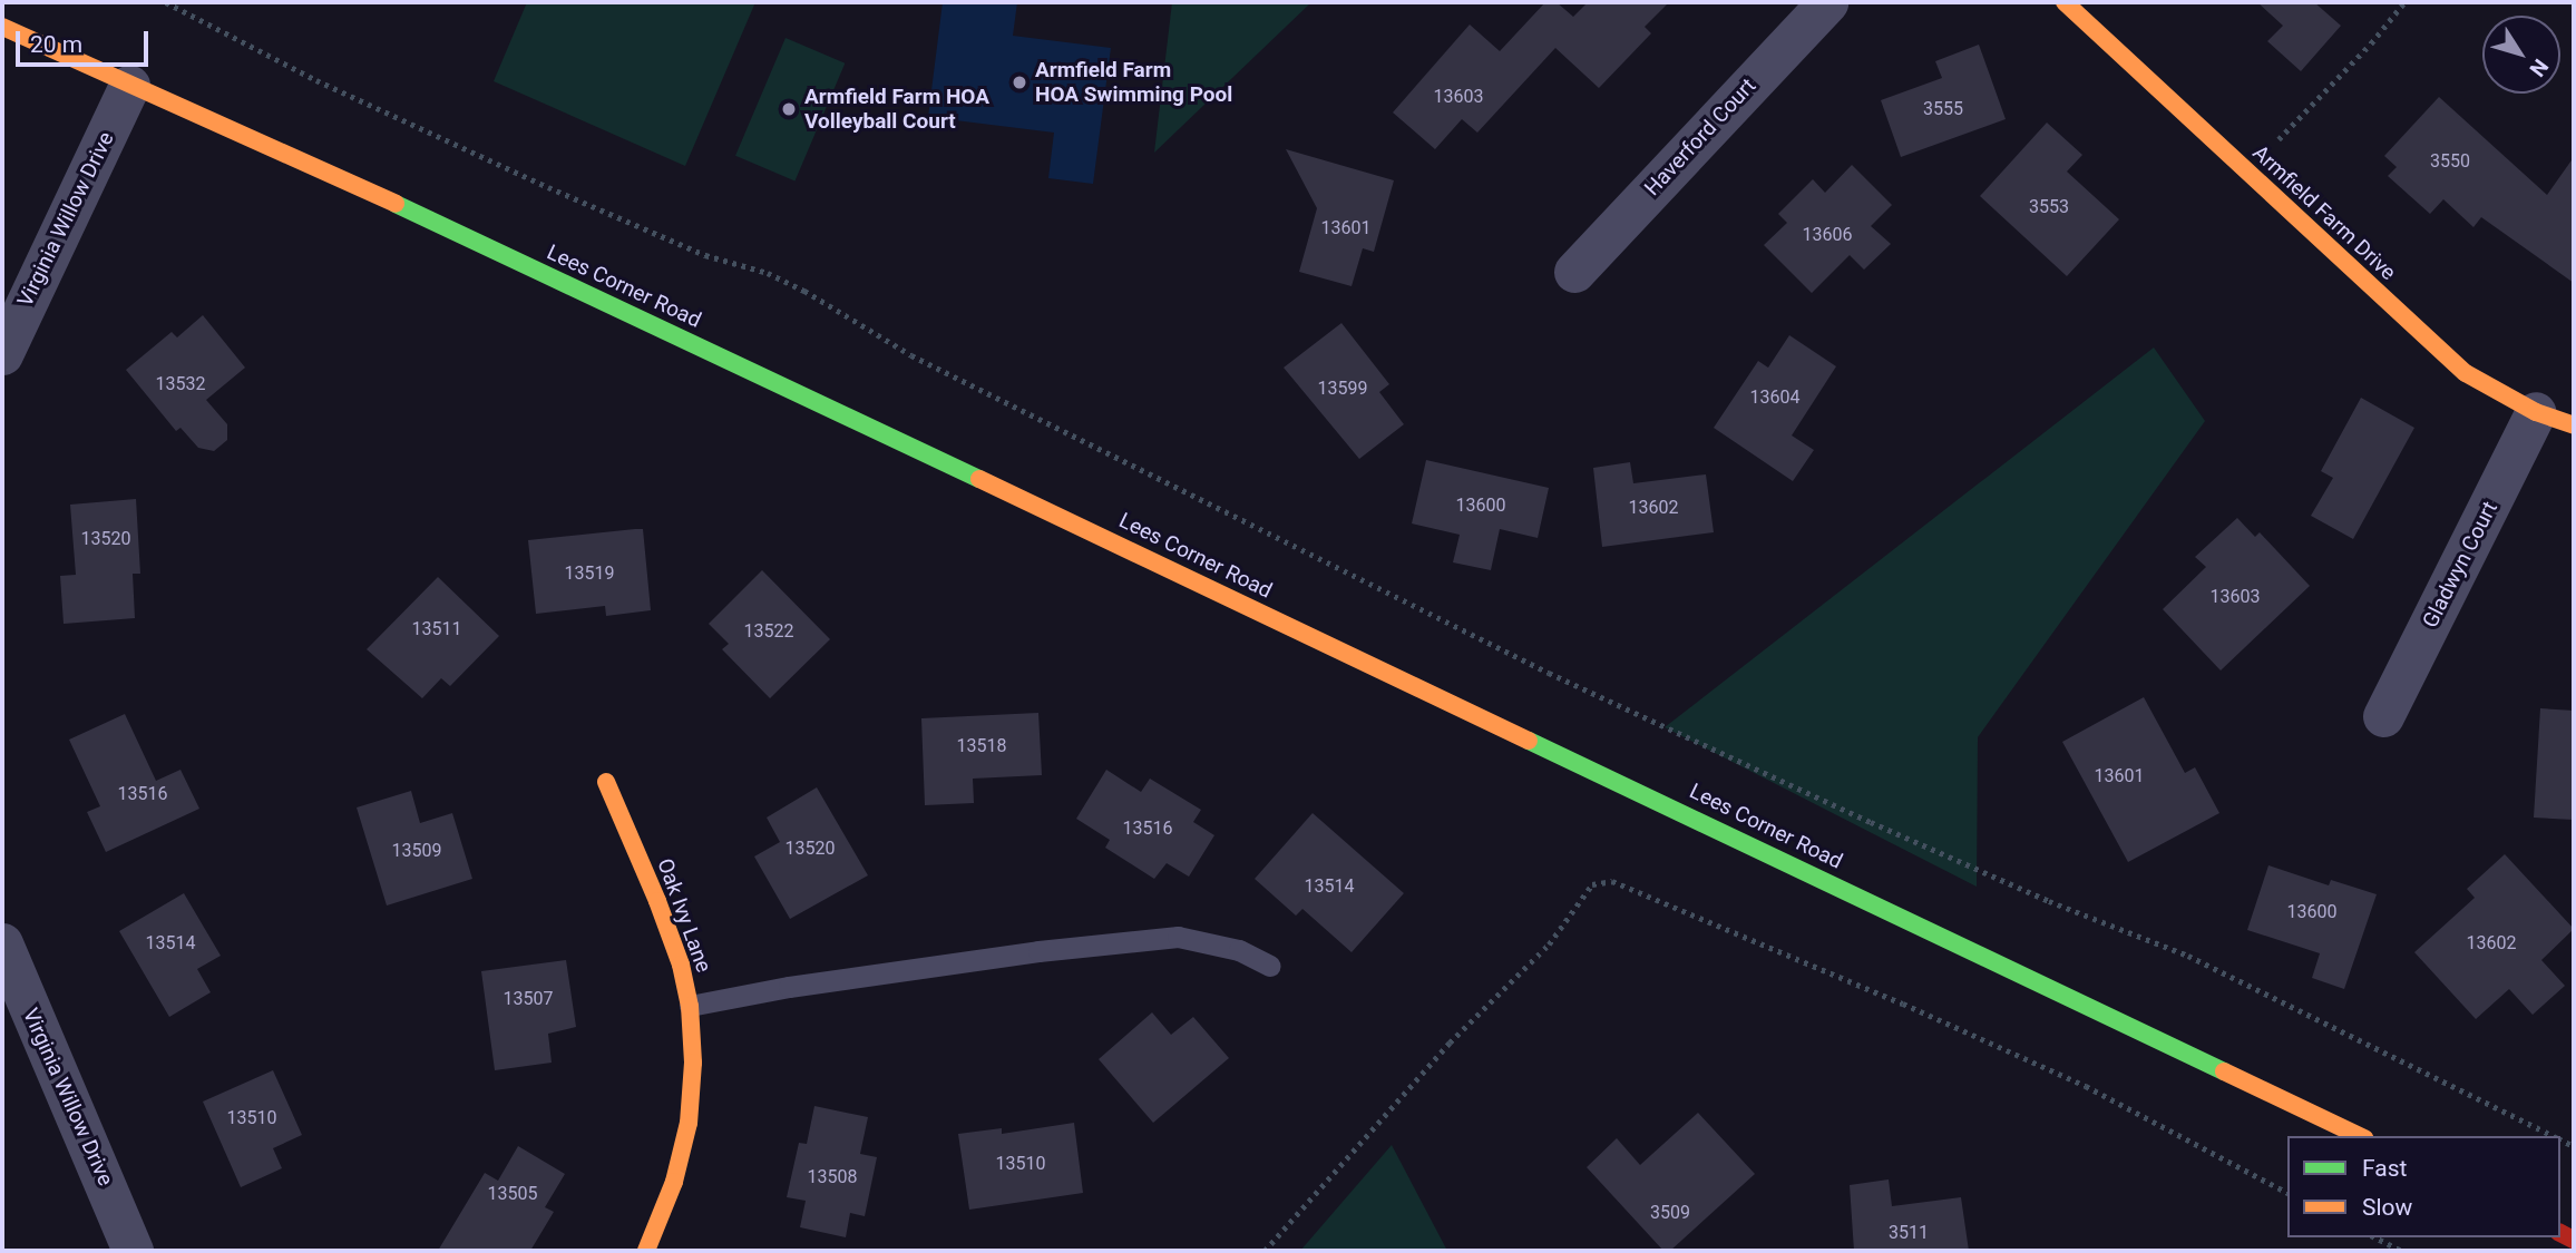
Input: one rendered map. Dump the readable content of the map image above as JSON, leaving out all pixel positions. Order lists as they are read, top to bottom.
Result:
{
  "streets": {
    "street": [
      "Haverford Court",
      "Armfield Farm Drive",
      "Virginia Willow Drive",
      "Lees Corner Road",
      "Gladwyn Court",
      "Oak Ivy Lane"
    ]
  },
  "crossings": [
    ["Armfield Farm Drive", "Gladwyn Court"],
    ["Virginia Willow Drive", "Lees Corner Road"]
  ],
  "places": ["Armfield Farm HOA Swimming Pool", "Armfield Farm HOA Volleyball Court"],
  "house_numbers": [
    "13603",
    "3555",
    "3550",
    "3553",
    "13601",
    "13606",
    "13532",
    "13599",
    "13604",
    "13600",
    "13602",
    "13520",
    "13519",
    "13603",
    "13511",
    "13522",
    "13518",
    "13601",
    "13516",
    "13516",
    "13520",
    "13509",
    "13514",
    "13600",
    "13514",
    "13602",
    "13507",
    "13510",
    "13510",
    "13508",
    "13505",
    "3509",
    "3511"
  ],
  "legend": ["Fast", "Slow"],
  "scale_bar": "20 m",
  "north": "bottom right"
}
